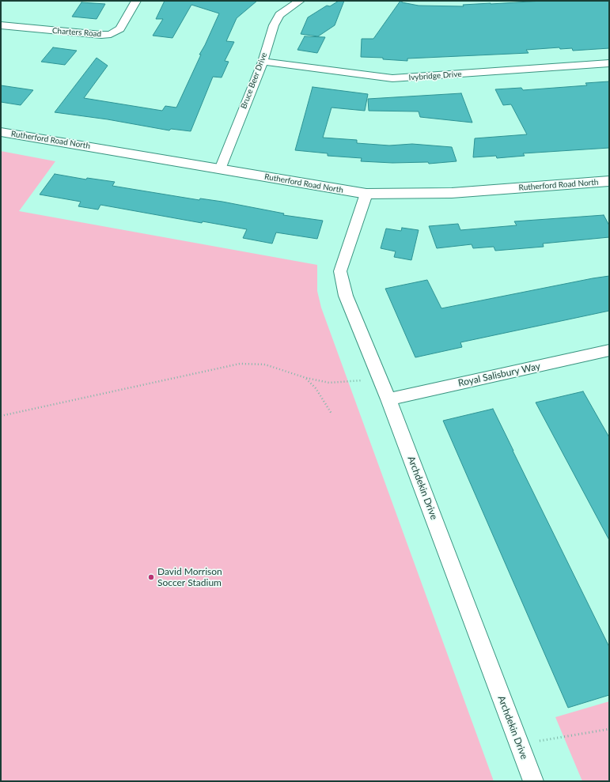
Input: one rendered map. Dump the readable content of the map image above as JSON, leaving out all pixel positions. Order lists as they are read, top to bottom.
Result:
{
  "streets": {
    "street": [
      "Charters Road",
      "Ivybridge Drive",
      "Bruce Beer Drive",
      "Rutherford Road North",
      "Royal Salisbury Way",
      "Archdekin Drive"
    ]
  },
  "crossings": [
    ["Ivybridge Drive", "Bruce Beer Drive"],
    ["Bruce Beer Drive", "Rutherford Road North"],
    ["Rutherford Road North", "Archdekin Drive"],
    ["Royal Salisbury Way", "Archdekin Drive"]
  ],
  "places": ["David Morrison Soccer Stadium"]
}
